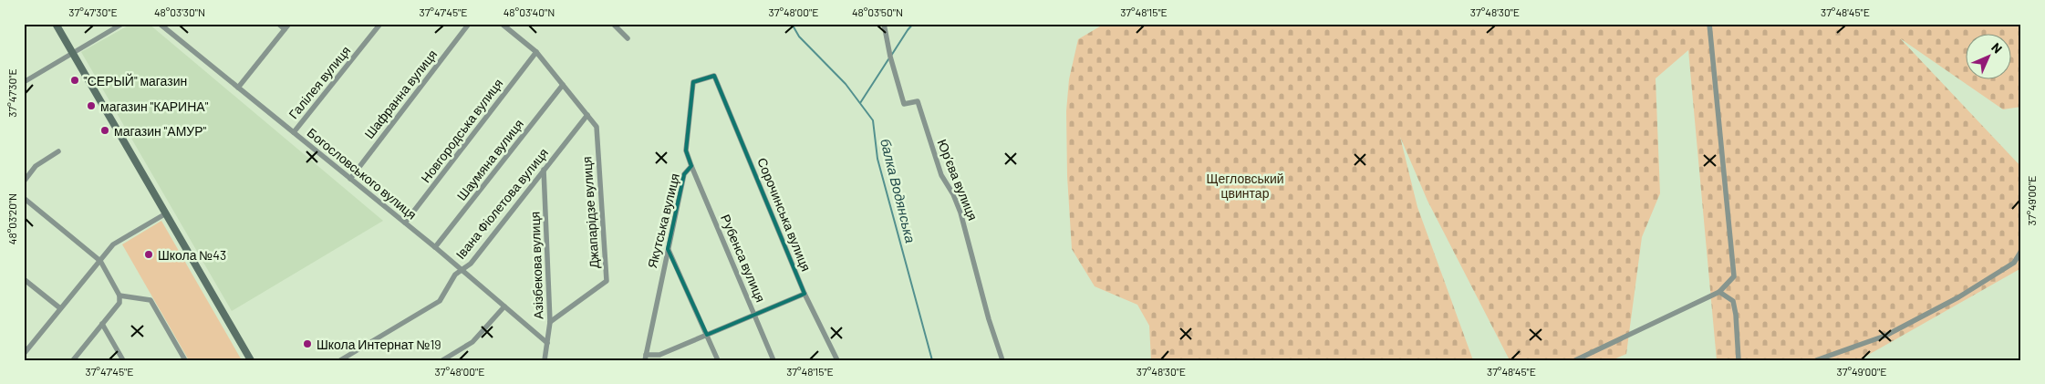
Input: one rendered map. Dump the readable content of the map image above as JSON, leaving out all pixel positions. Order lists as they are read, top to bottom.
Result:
{
  "streets": {
    "street": [
      "Галілея вулиця",
      "Шафранна вулиця",
      "Новгородська вулиця",
      "Шаумяна вулиця",
      "Богословського вулиця",
      "Юр’єва вулиця",
      "Івана Фіолетова вулиця",
      "Джапарідзе вулиця",
      "Сорочинська вулиця",
      "Якутська вулиця",
      "Рубенса вулиця",
      "Азізбекова вулиця"
    ]
  },
  "crossings": [
    ["Галілея вулиця", "Богословського вулиця"],
    ["Шафранна вулиця", "Богословського вулиця"],
    ["Новгородська вулиця", "Богословського вулиця"],
    ["Шаумяна вулиця", "Богословського вулиця"],
    ["Богословського вулиця", "Івана Фіолетова вулиця"],
    ["Богословського вулиця", "Азізбекова вулиця"],
    ["Івана Фіолетова вулиця", "Джапарідзе вулиця"],
    ["Івана Фіолетова вулиця", "Азізбекова вулиця"],
    ["Джапарідзе вулиця", "Азізбекова вулиця"],
    ["Сорочинська вулиця", "Якутська вулиця"],
    ["Якутська вулиця", "Рубенса вулиця"]
  ],
  "water": ["балка Водянська"],
  "parks": ["Щегловський цвинтар"],
  "places": [
    "\"СЕРЫЙ\" магазин",
    "магазин \"КАРИНА\"",
    "магазин \"АМУР\"",
    "Школа №43",
    "Школа Интернат №19"
  ],
  "north": "top right",
  "coordinates": [
    "37°47'30\"E",
    "48°03'30\"N",
    "37°47'45\"E",
    "48°03'40\"N",
    "37°48'00\"E",
    "48°03'50\"N",
    "37°48'15\"E",
    "37°48'30\"E",
    "37°48'45\"E",
    "37°49'00\"E",
    "48°03'20\"N"
  ]
}
